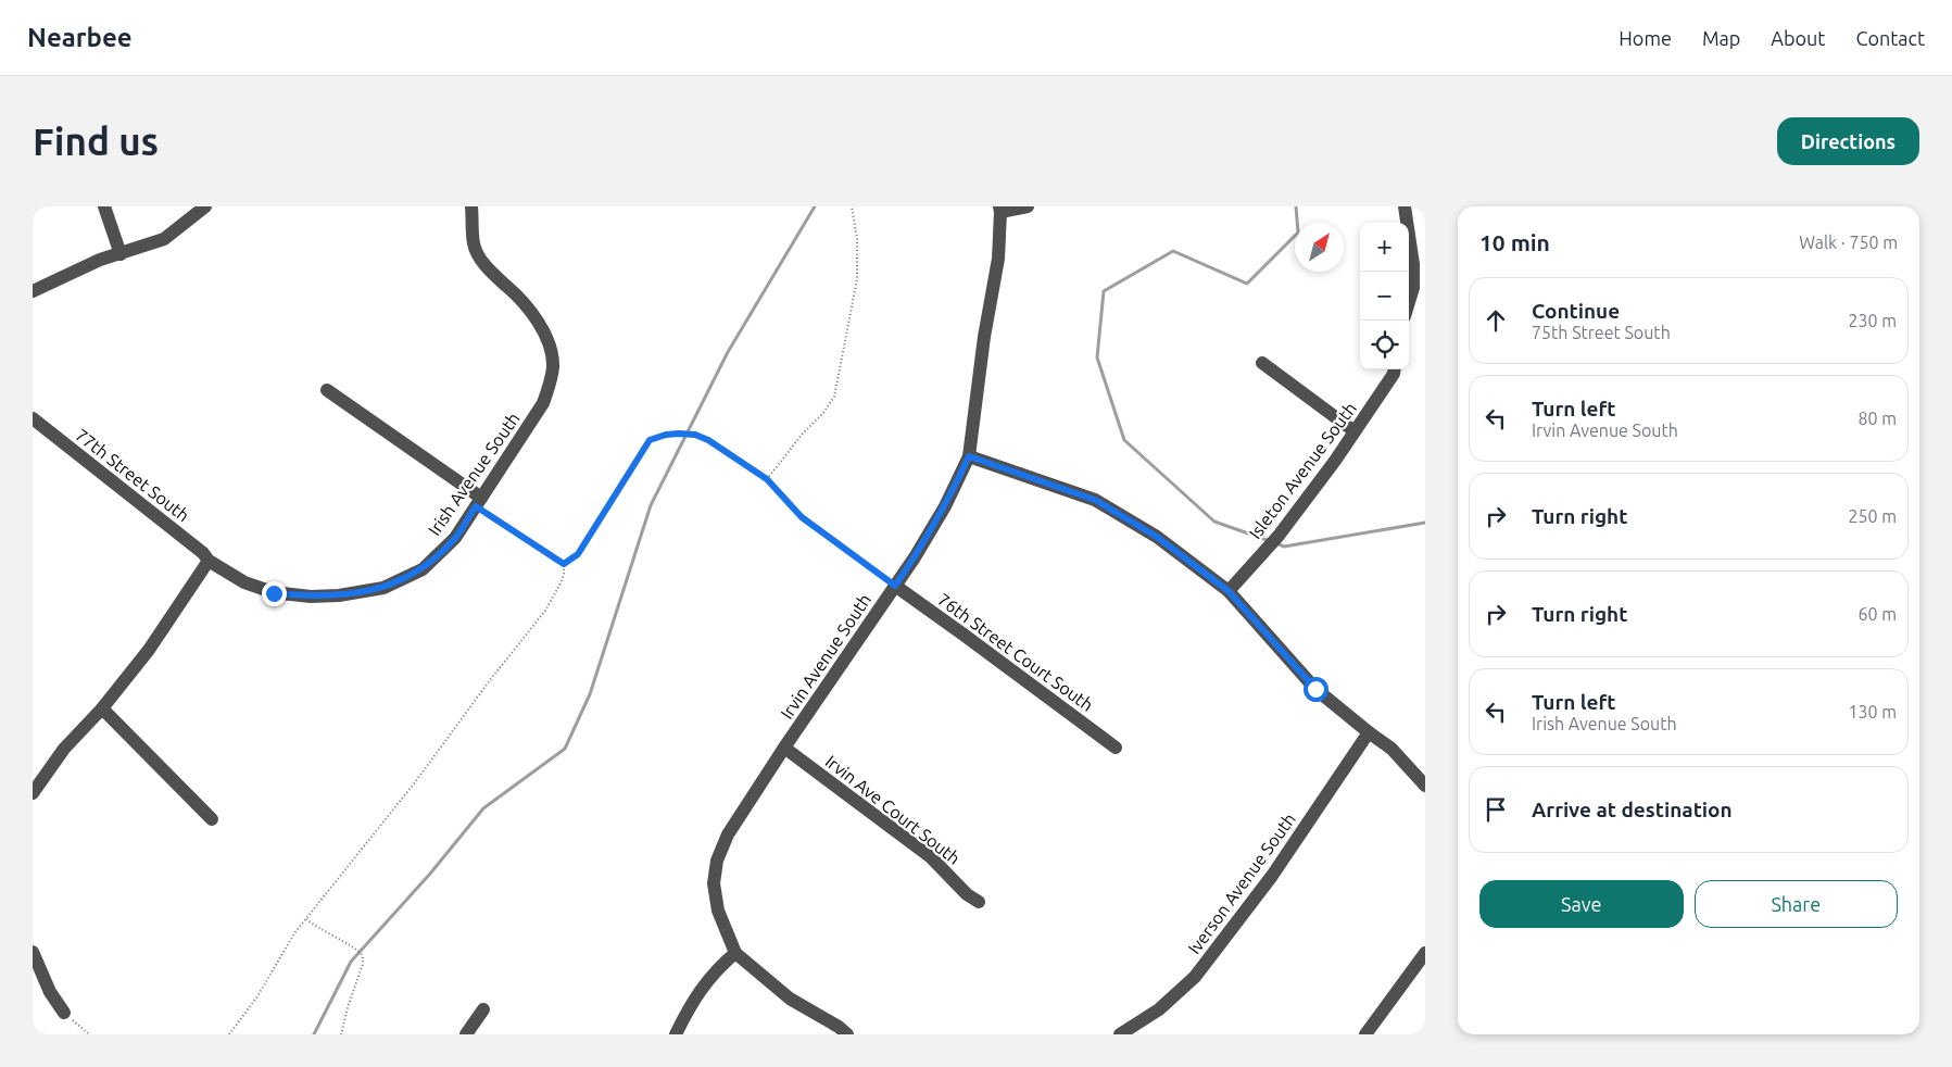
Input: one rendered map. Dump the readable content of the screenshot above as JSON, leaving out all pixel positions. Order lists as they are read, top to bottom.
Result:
{
  "streets": {
    "street": [
      "Isleton Avenue South",
      "Irish Avenue South",
      "77th Street South",
      "76th Street Court South",
      "Irvin Avenue South",
      "Irvin Ave Court South",
      "Iverson Avenue South"
    ]
  },
  "crossings": [
    ["Irish Avenue South", "77th Street South"],
    ["76th Street Court South", "Irvin Avenue South"],
    ["Irvin Avenue South", "Irvin Ave Court South"]
  ],
  "north": "top right",
  "page": {
    "header": "Nearbee",
    "nav": [
      "Home",
      "Map",
      "About",
      "Contact"
    ],
    "buttons": [
      "Directions",
      ["Save", "Share"]
    ],
    "title": "Find us",
    "heading": ["10 min", "Walk · 750 m"],
    "map_buttons": ["+", "−"],
    "list": [
      ["Continue", "75th Street South", "230 m"],
      ["Turn left", "Irvin Avenue South", "80 m"],
      ["Turn right", "250 m"],
      ["Turn right", "60 m"],
      ["Turn left", "Irish Avenue South", "130 m"],
      "Arrive at destination"
    ]
  }
}
